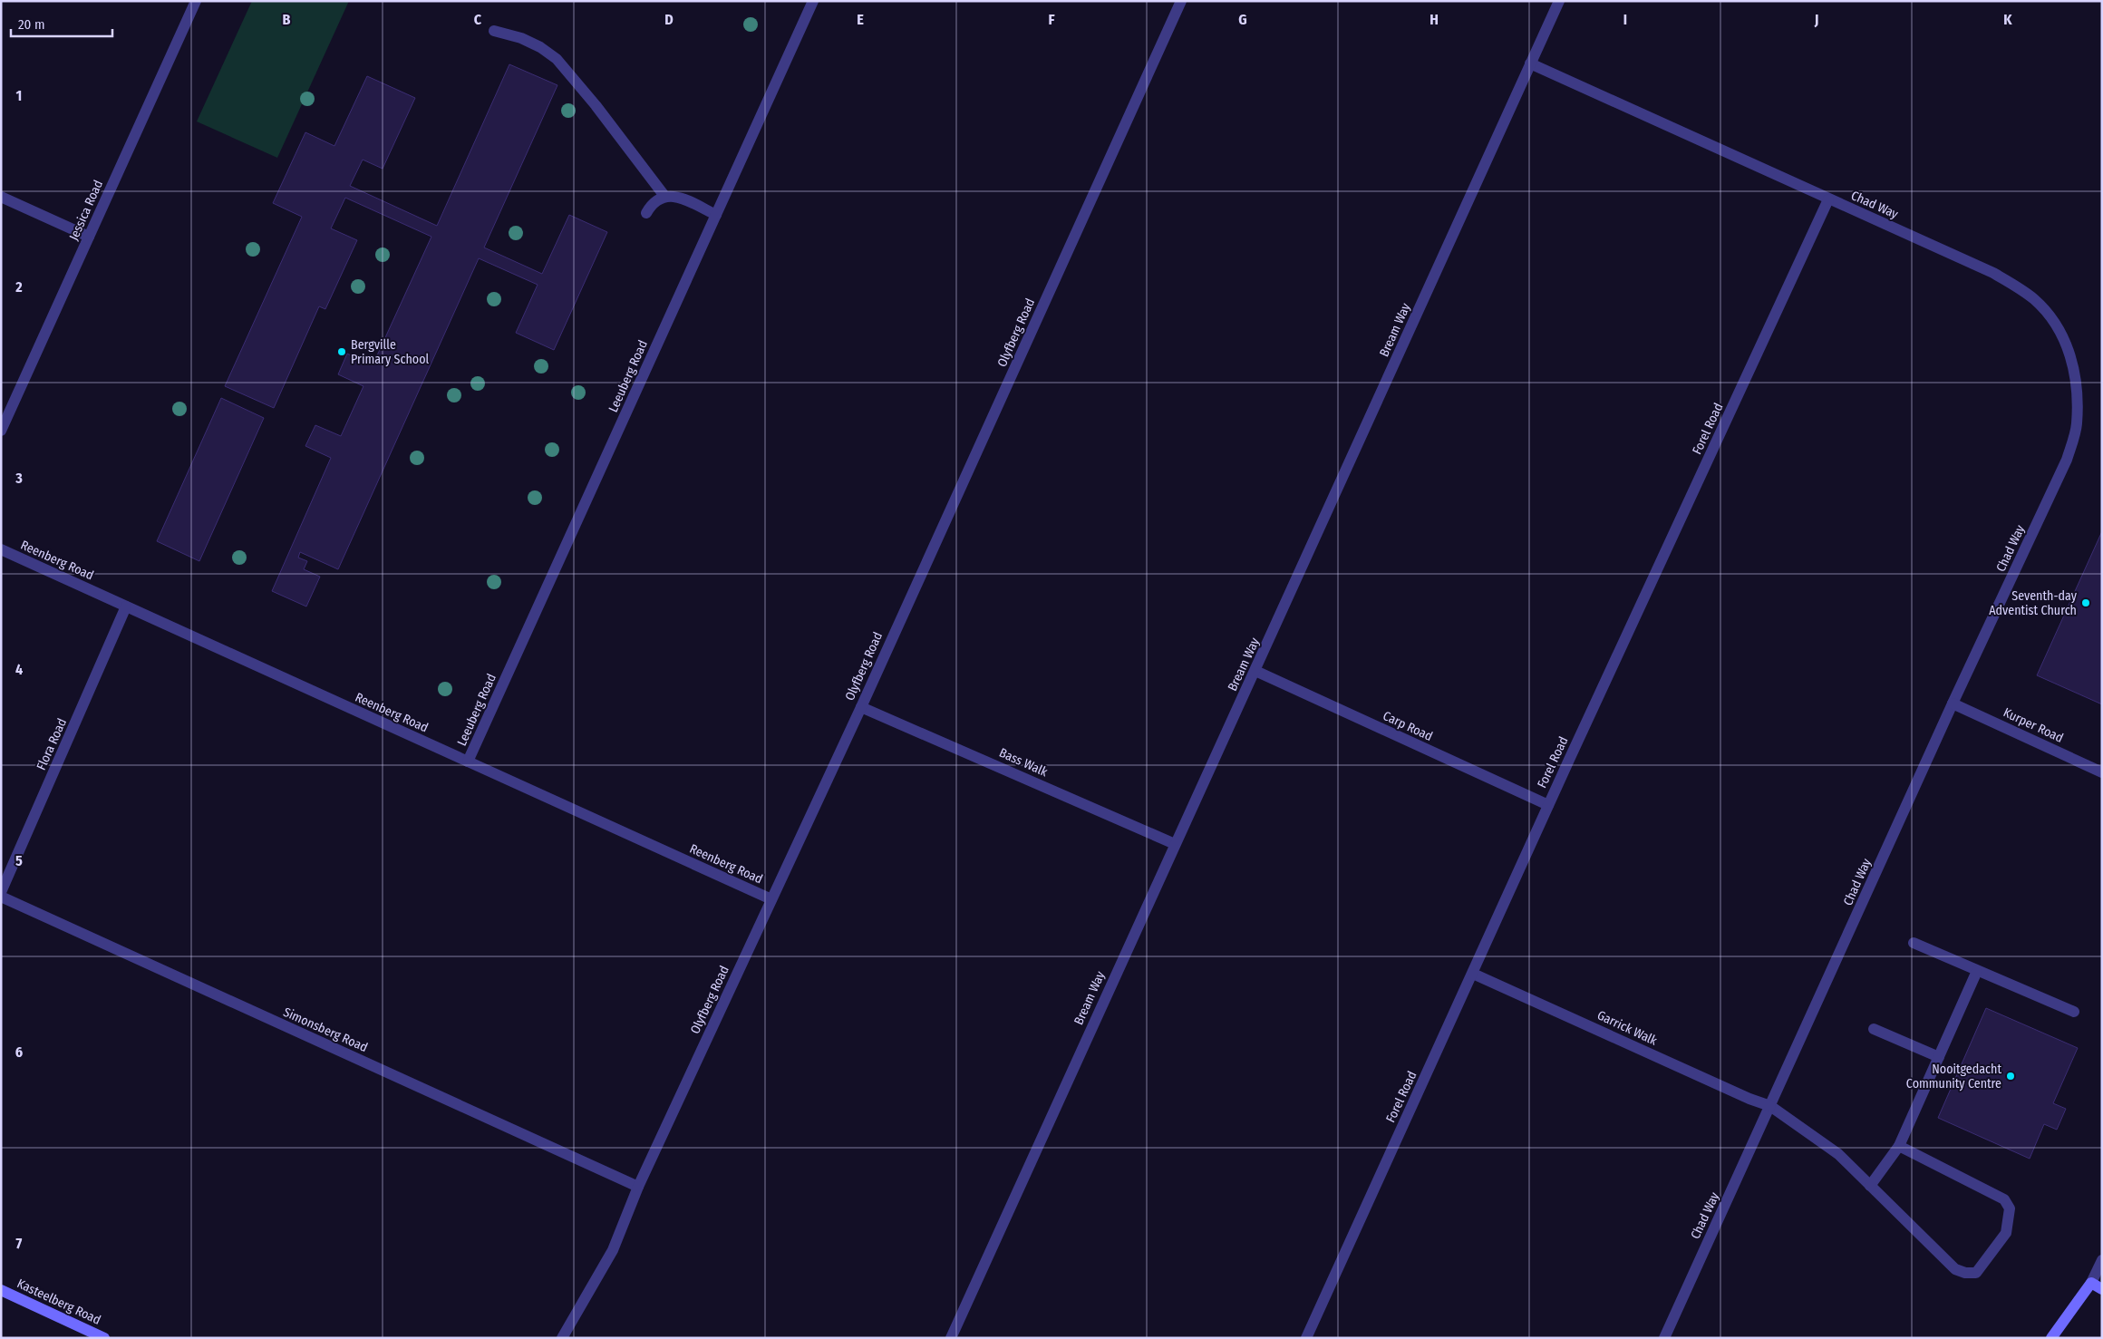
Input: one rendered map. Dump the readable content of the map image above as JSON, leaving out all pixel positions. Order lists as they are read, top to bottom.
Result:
{
  "streets": {
    "street": [
      "Chad Way",
      "Jessica Road",
      "Bream Way",
      "Olyfberg Road",
      "Leeuberg Road",
      "Forel Road",
      "Reenberg Road",
      "Kurper Road",
      "Carp Road",
      "Flora Road",
      "Bass Walk",
      "Garrick Walk",
      "Simonsberg Road",
      "Kasteelberg Road"
    ]
  },
  "crossings": [
    ["Chad Way", "Bream Way"],
    ["Chad Way", "Forel Road"],
    ["Chad Way", "Kurper Road"],
    ["Chad Way", "Garrick Walk"],
    ["Bream Way", "Carp Road"],
    ["Bream Way", "Bass Walk"],
    ["Olyfberg Road", "Reenberg Road"],
    ["Olyfberg Road", "Bass Walk"],
    ["Olyfberg Road", "Simonsberg Road"],
    ["Leeuberg Road", "Reenberg Road"],
    ["Forel Road", "Carp Road"],
    ["Forel Road", "Garrick Walk"],
    ["Reenberg Road", "Flora Road"]
  ],
  "places": ["Bergville Primary School", "Seventh-day Adventist Church", "Nooitgedacht Community Centre"],
  "scale_bar": "20 m",
  "grid": {
    "columns": [
      "B",
      "C",
      "D",
      "E",
      "F",
      "G",
      "H",
      "I",
      "J",
      "K"
    ],
    "rows": [
      "1",
      "2",
      "3",
      "4",
      "5",
      "6",
      "7"
    ]
  }
}
